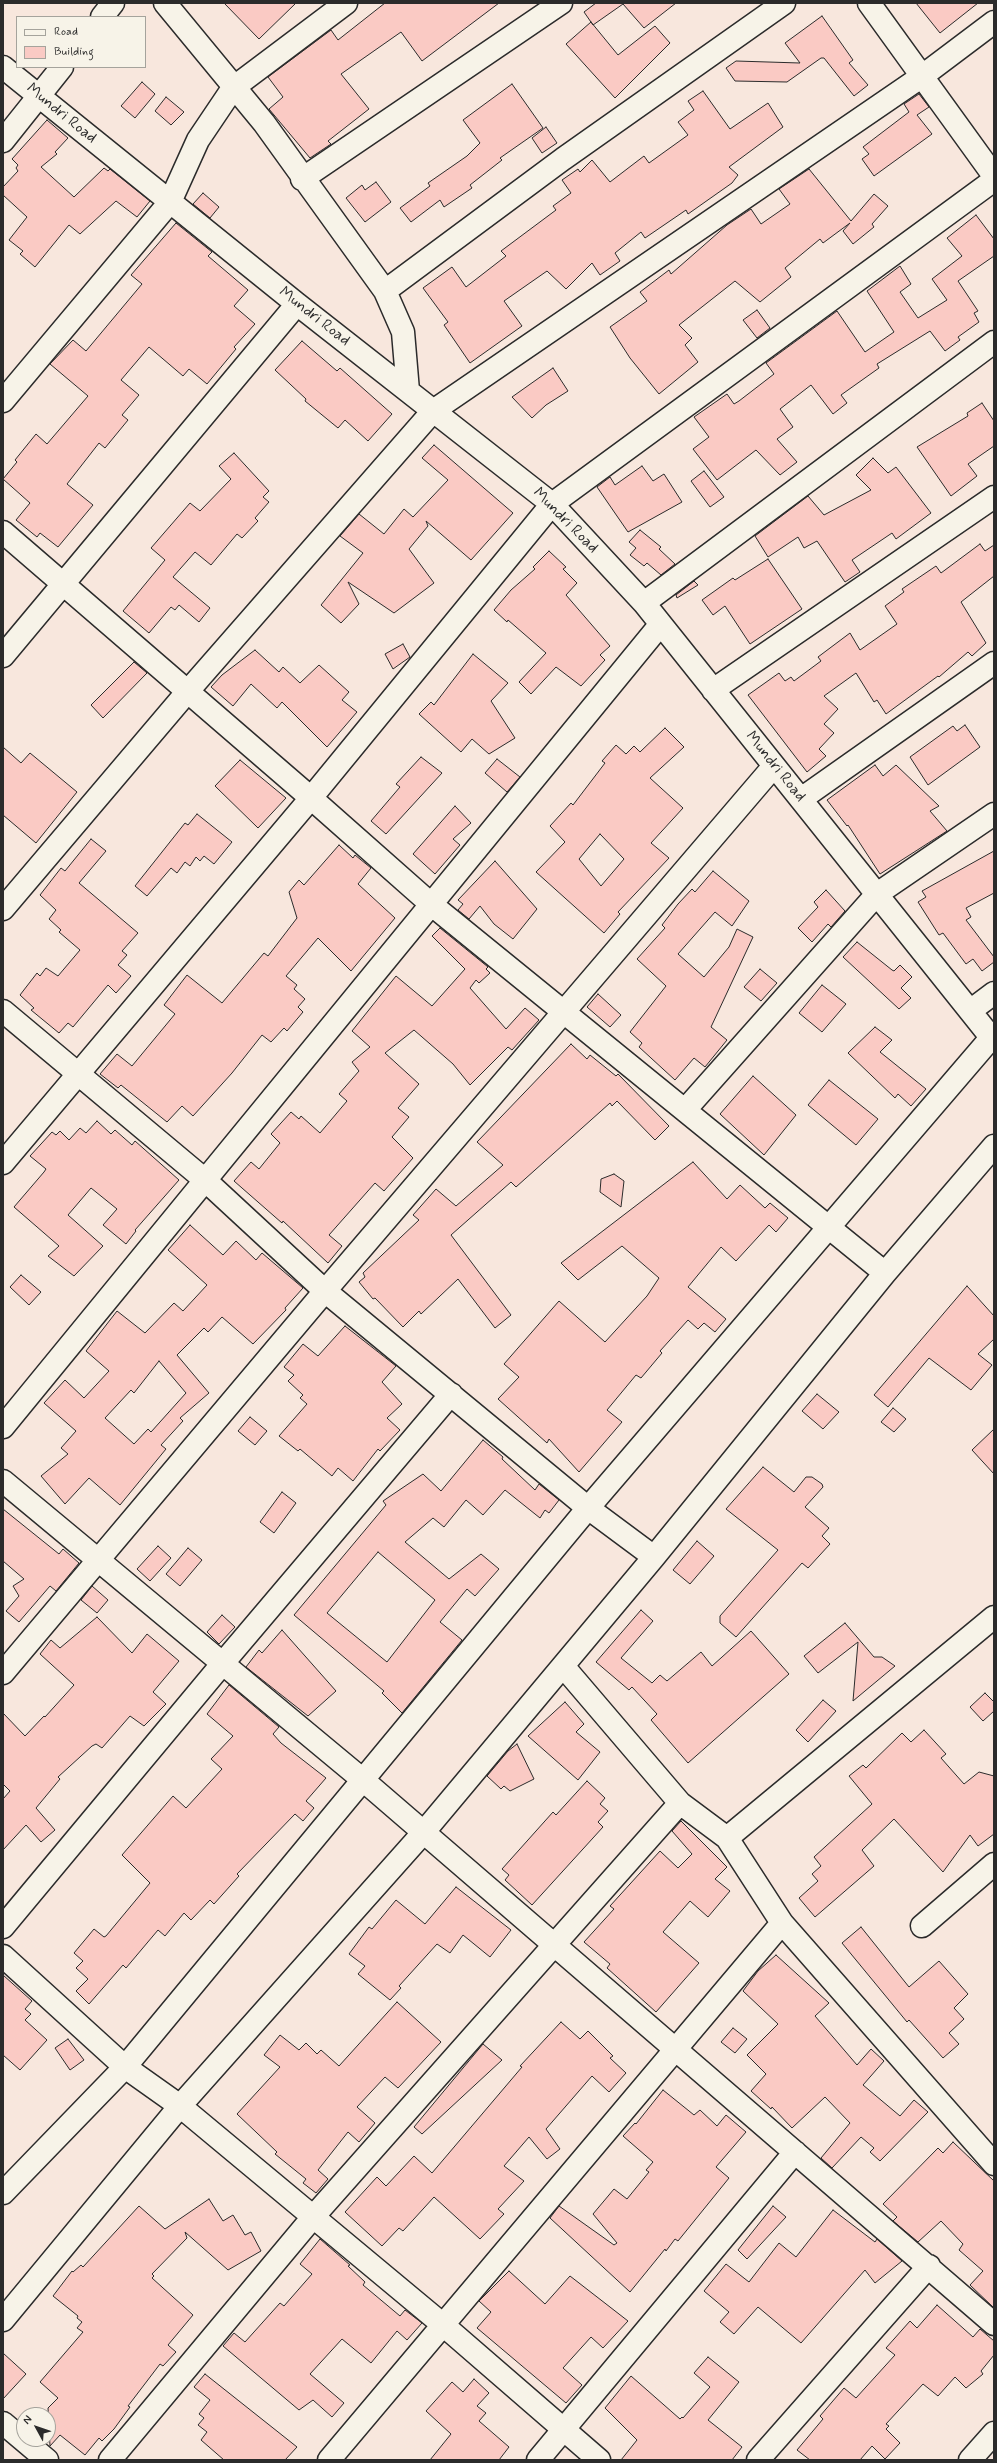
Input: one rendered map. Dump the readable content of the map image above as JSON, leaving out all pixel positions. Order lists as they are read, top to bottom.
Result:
{
  "streets": {
    "street": ["Mundri Road"]
  },
  "legend": ["Road", "Building"],
  "north": "top left"
}
